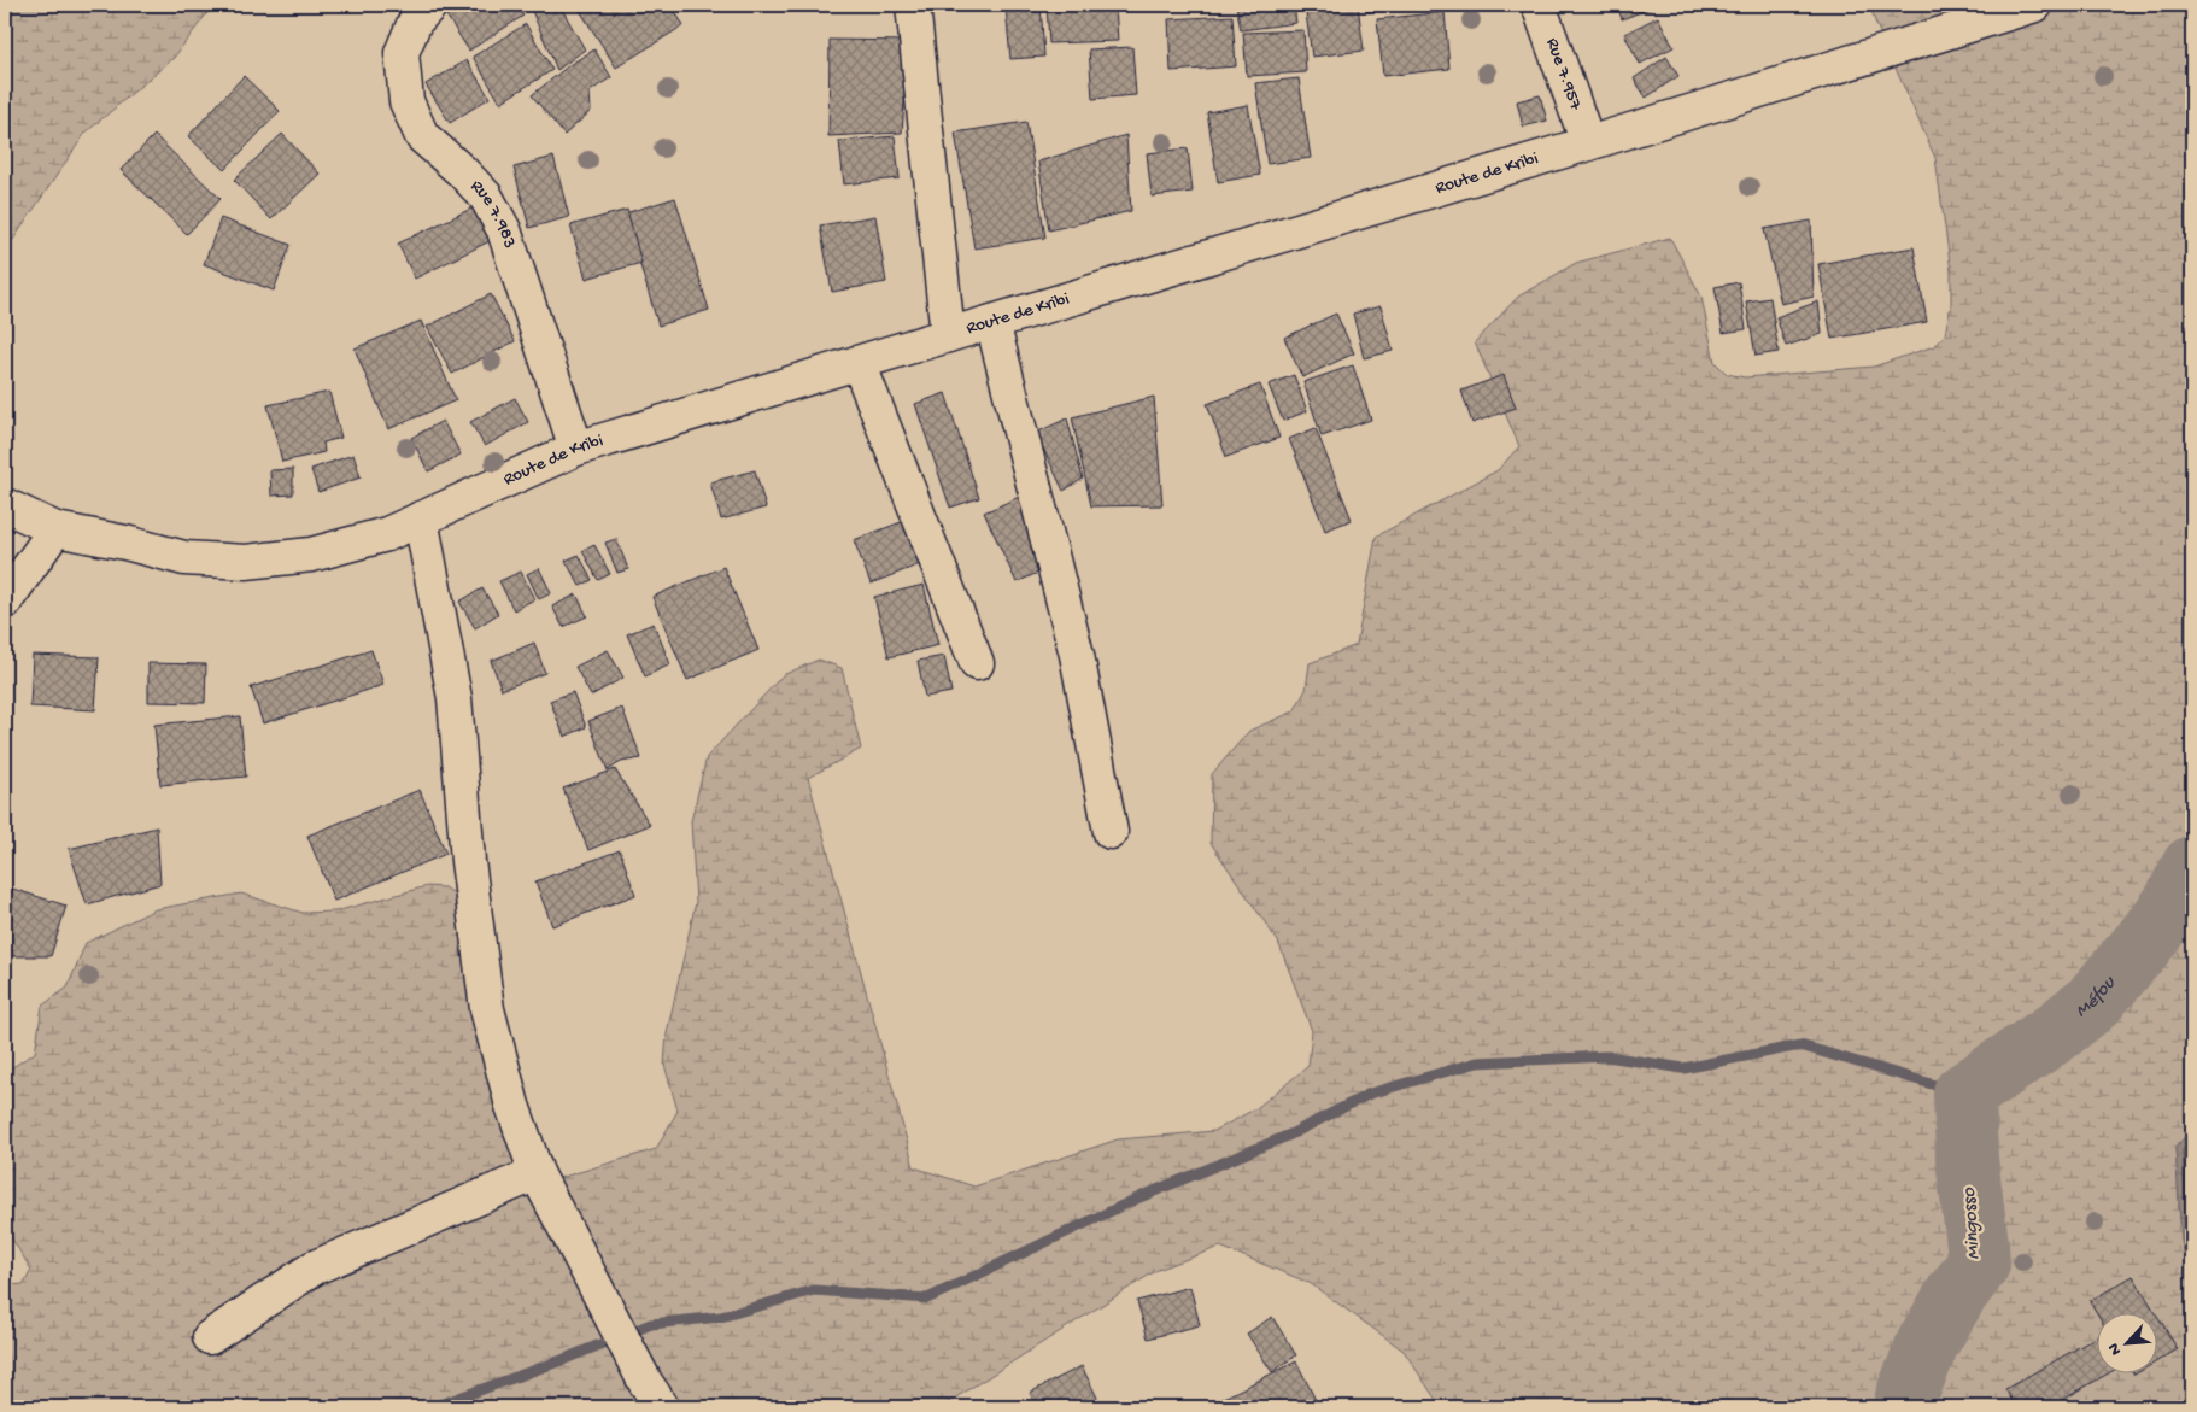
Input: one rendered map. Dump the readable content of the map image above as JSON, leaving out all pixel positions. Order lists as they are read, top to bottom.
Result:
{
  "streets": {
    "street": ["Rue 7.957", "Route de Kribi", "Rue 7.983"]
  },
  "crossings": [
    ["Rue 7.957", "Route de Kribi"],
    ["Route de Kribi", "Rue 7.983"]
  ],
  "water": ["Méfou", "Mingosso"],
  "north": "bottom left"
}
